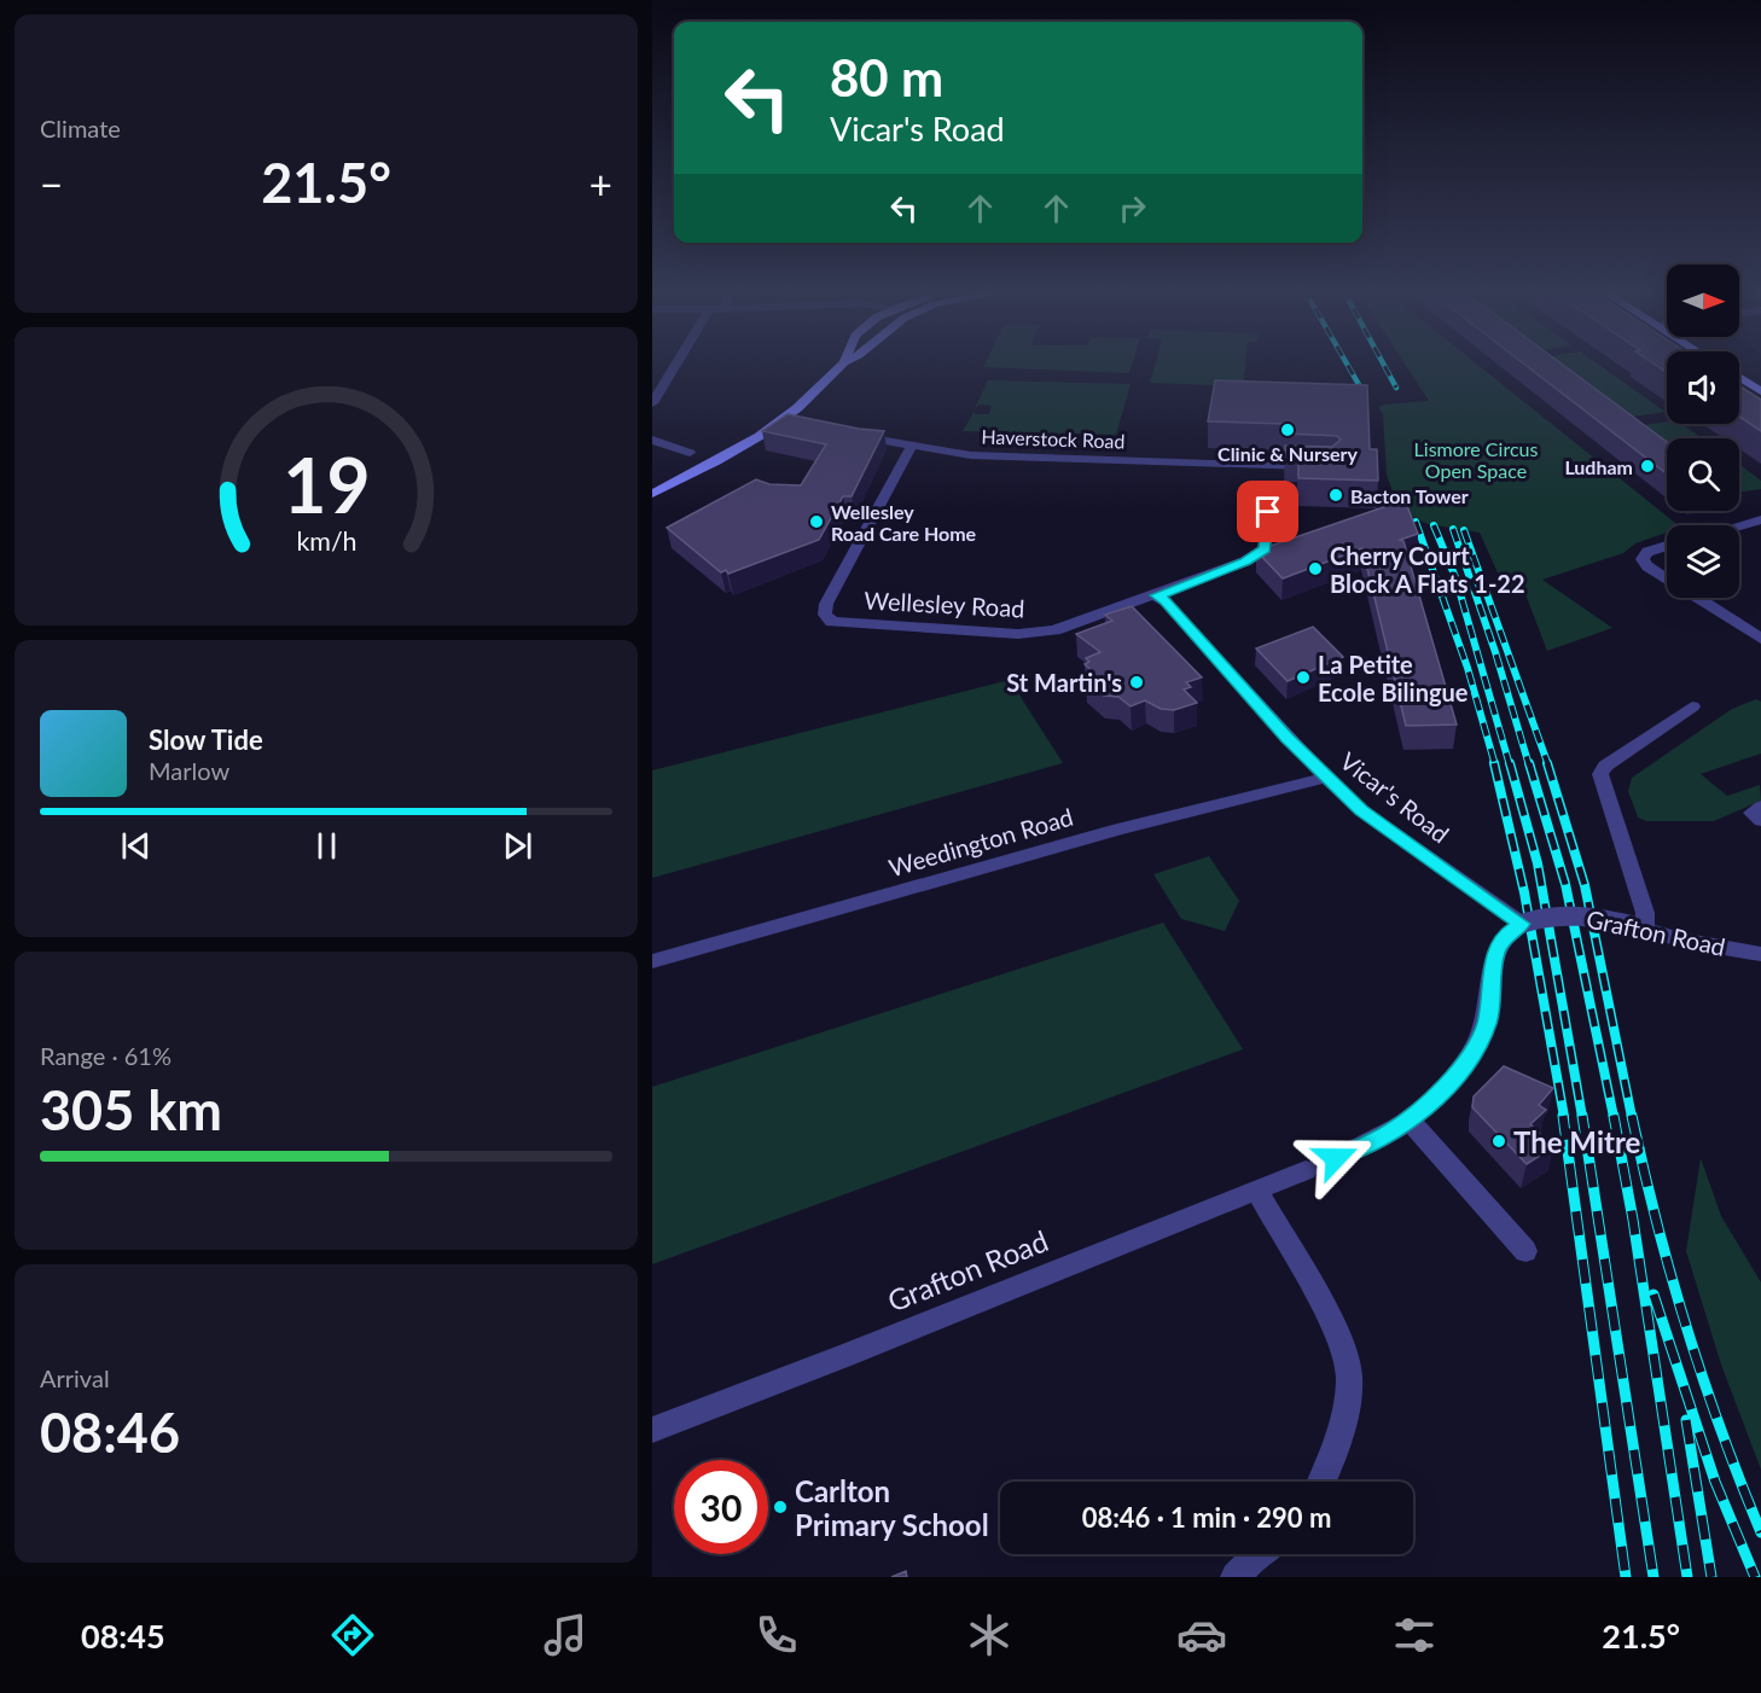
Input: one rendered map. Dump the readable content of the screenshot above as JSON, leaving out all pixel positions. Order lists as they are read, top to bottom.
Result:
{
  "streets": {
    "street": [
      "Haverstock Road",
      "Wellesley Road",
      "Vicar's Road",
      "Weedington Road",
      "Grafton Road"
    ]
  },
  "crossings": [
    ["Haverstock Road", "Wellesley Road"],
    ["Wellesley Road", "Vicar's Road"],
    ["Vicar's Road", "Weedington Road"],
    ["Vicar's Road", "Grafton Road"]
  ],
  "parks": ["Lismore Circus Open Space"],
  "places": [
    "Clinic & Nursery",
    "Ludham",
    "Bacton Tower",
    "Wellesley Road Care Home",
    "Cherry Court Block A Flats 1-22",
    "La Petite Ecole Bilingue",
    "St Martin's",
    "The Mitre",
    "Carlton Primary School"
  ],
  "north": "right",
  "page": {
    "tile": [
      "Climate",
      ["Range · 61%", "305 km"],
      ["Arrival", "08:46"]
    ],
    "turn": ["80 m", "Vicar's Road"],
    "heat": ["−", "21.5°", "+"],
    "song": ["Slow Tide", "Marlow"],
    "limit": "30",
    "trip": "08:46 · 1 min · 290 m",
    "tabs": ["08:45", "21.5°"],
    "gauge": ["19", "km/h"]
  }
}
